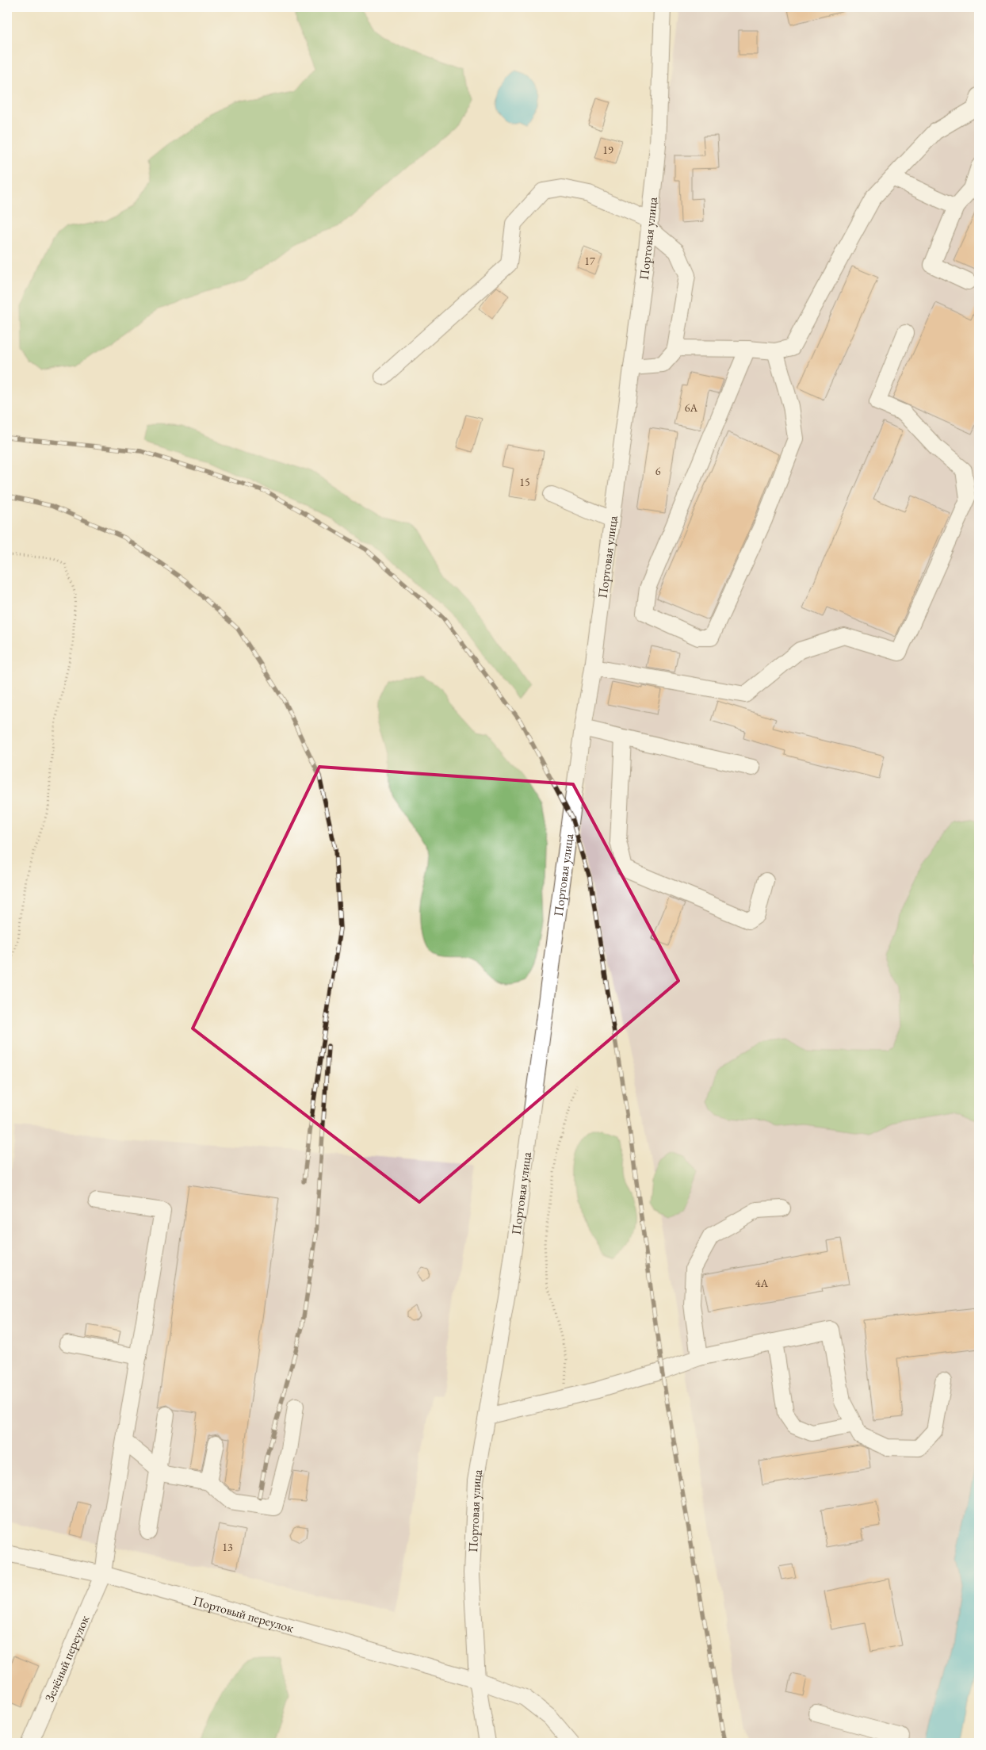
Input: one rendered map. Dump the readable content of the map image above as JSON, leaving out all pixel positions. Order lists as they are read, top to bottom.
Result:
{
  "streets": {
    "street": ["Портовая улица", "Портовый переулок", "Зелёный переулок"]
  },
  "crossings": [
    ["Портовая улица", "Портовый переулок"],
    ["Портовый переулок", "Зелёный переулок"]
  ],
  "house_numbers": [
    "19",
    "17",
    "6А",
    "6",
    "15",
    "4А",
    "13"
  ]
}
